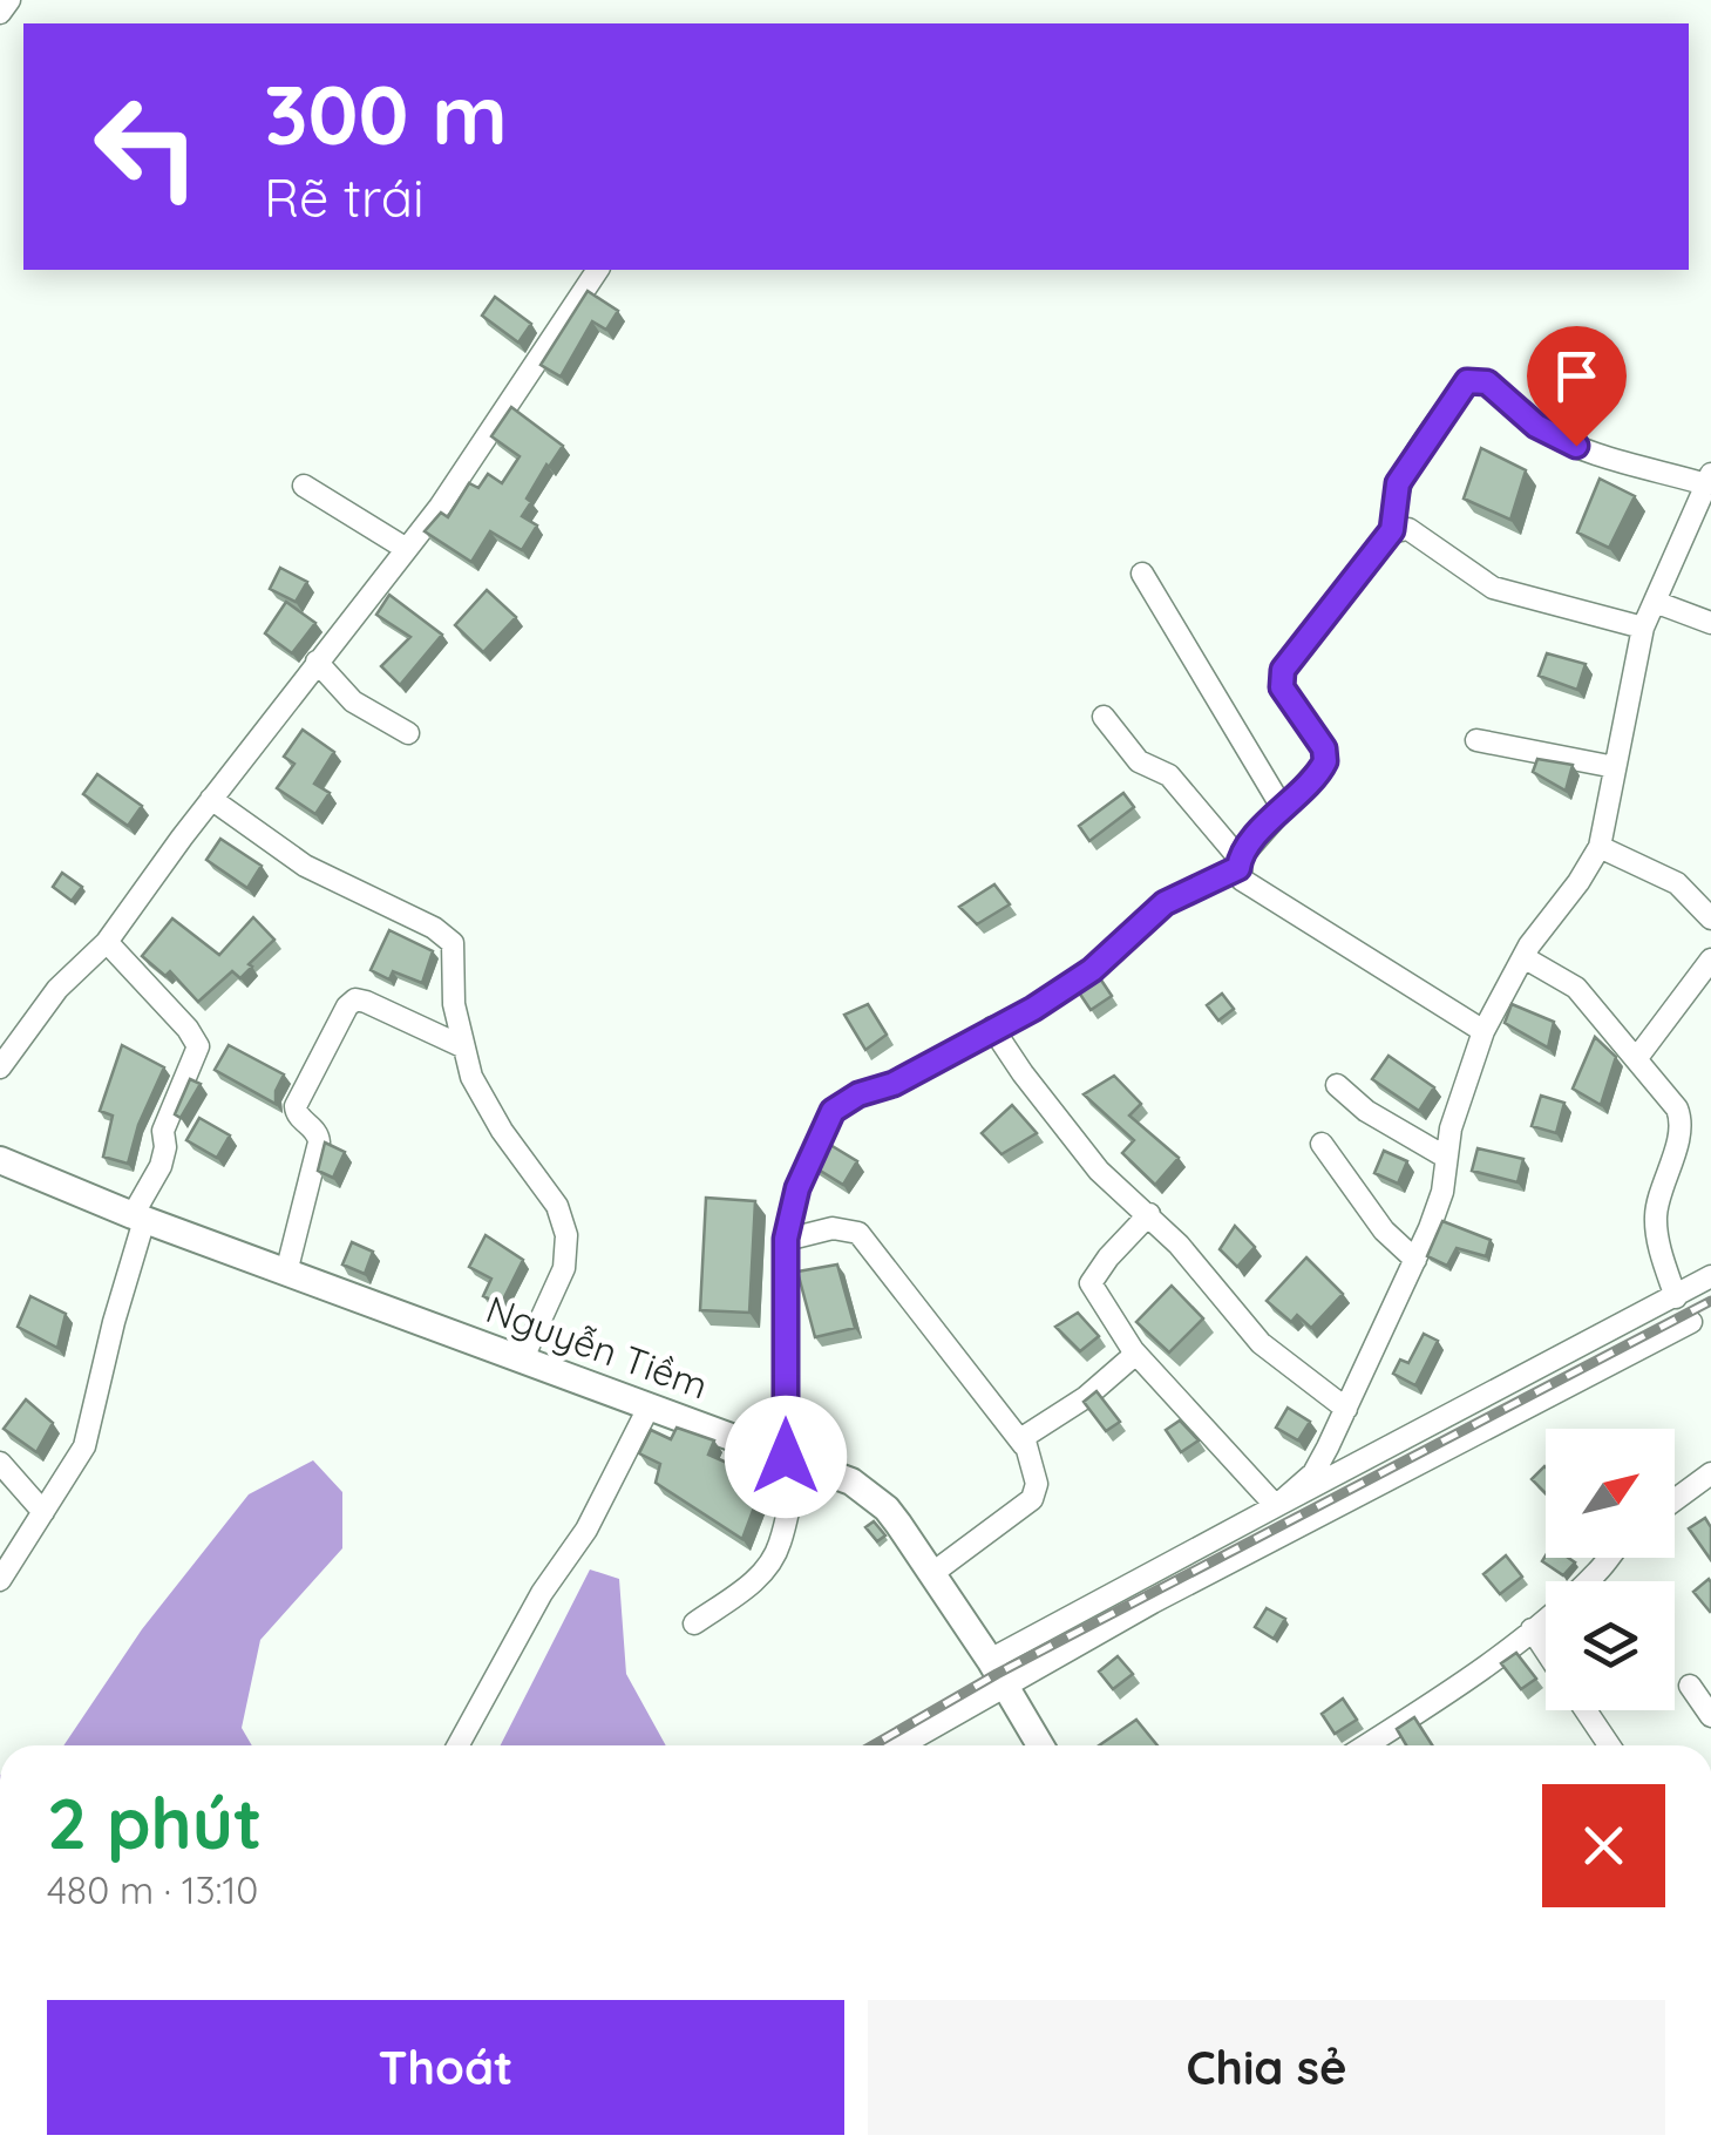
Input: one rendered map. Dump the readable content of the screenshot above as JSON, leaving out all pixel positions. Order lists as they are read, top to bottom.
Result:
{
  "streets": {
    "street": ["Nguyễn Tiềm"]
  },
  "north": "top right",
  "page": {
    "turn": ["300 m", "Rẽ trái"],
    "heading": ["2 phút", "480 m · 13:10"],
    "buttons": ["Thoát", "Chia sẻ"]
  }
}
